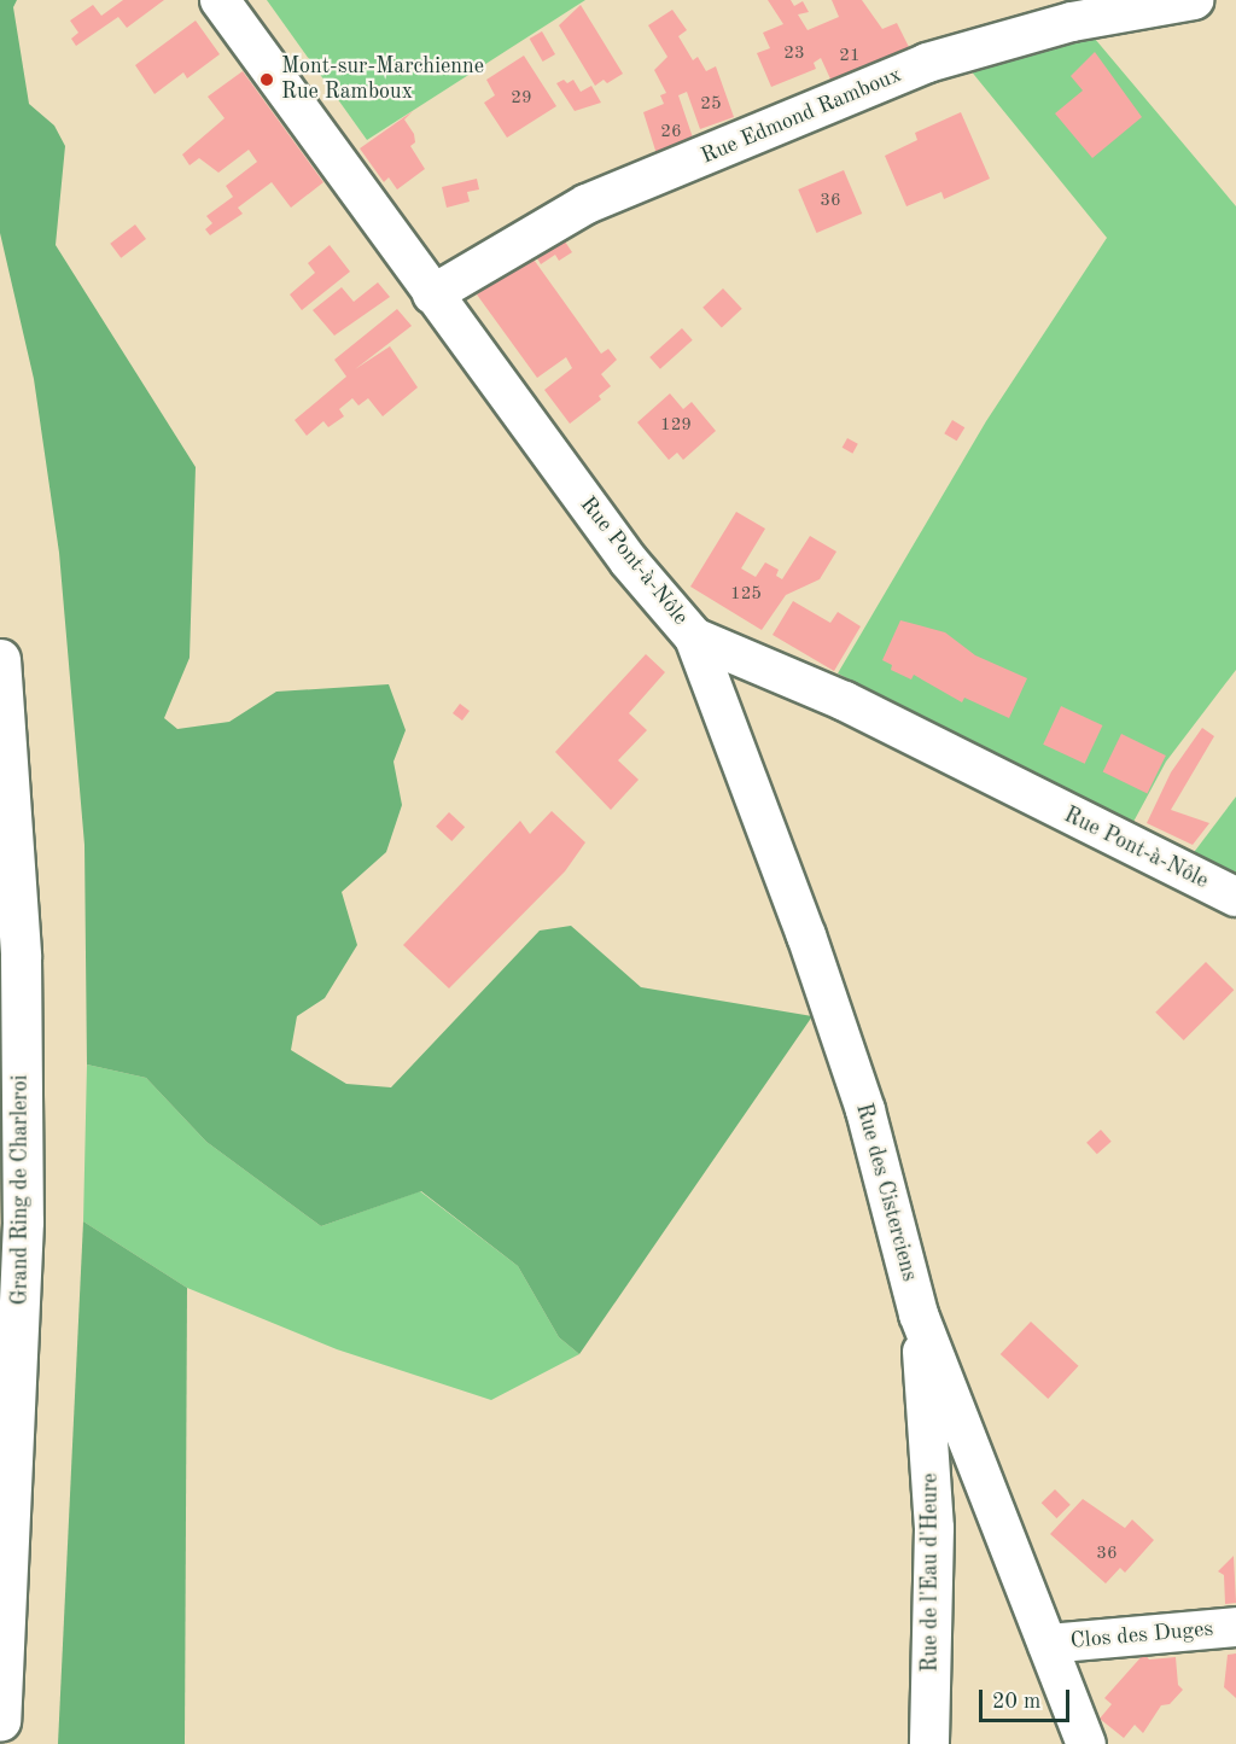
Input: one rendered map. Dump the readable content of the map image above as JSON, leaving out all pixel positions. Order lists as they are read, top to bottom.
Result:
{
  "streets": {
    "highway": ["Grand Ring de Charleroi"],
    "street": [
      "Rue Edmond Ramboux",
      "Rue Pont-à-Nôle",
      "Rue des Cisterciens",
      "Rue de l'Eau d'Heure",
      "Clos des Duges"
    ]
  },
  "crossings": [
    ["Rue Edmond Ramboux", "Rue Pont-à-Nôle"],
    ["Rue Pont-à-Nôle", "Rue des Cisterciens"],
    ["Rue des Cisterciens", "Rue de l'Eau d'Heure"],
    ["Rue des Cisterciens", "Clos des Duges"]
  ],
  "places": ["Mont-sur-Marchienne Rue Ramboux"],
  "house_numbers": [
    "23",
    "21",
    "29",
    "25",
    "26",
    "36",
    "129",
    "125",
    "36"
  ],
  "scale_bar": "20 m"
}
